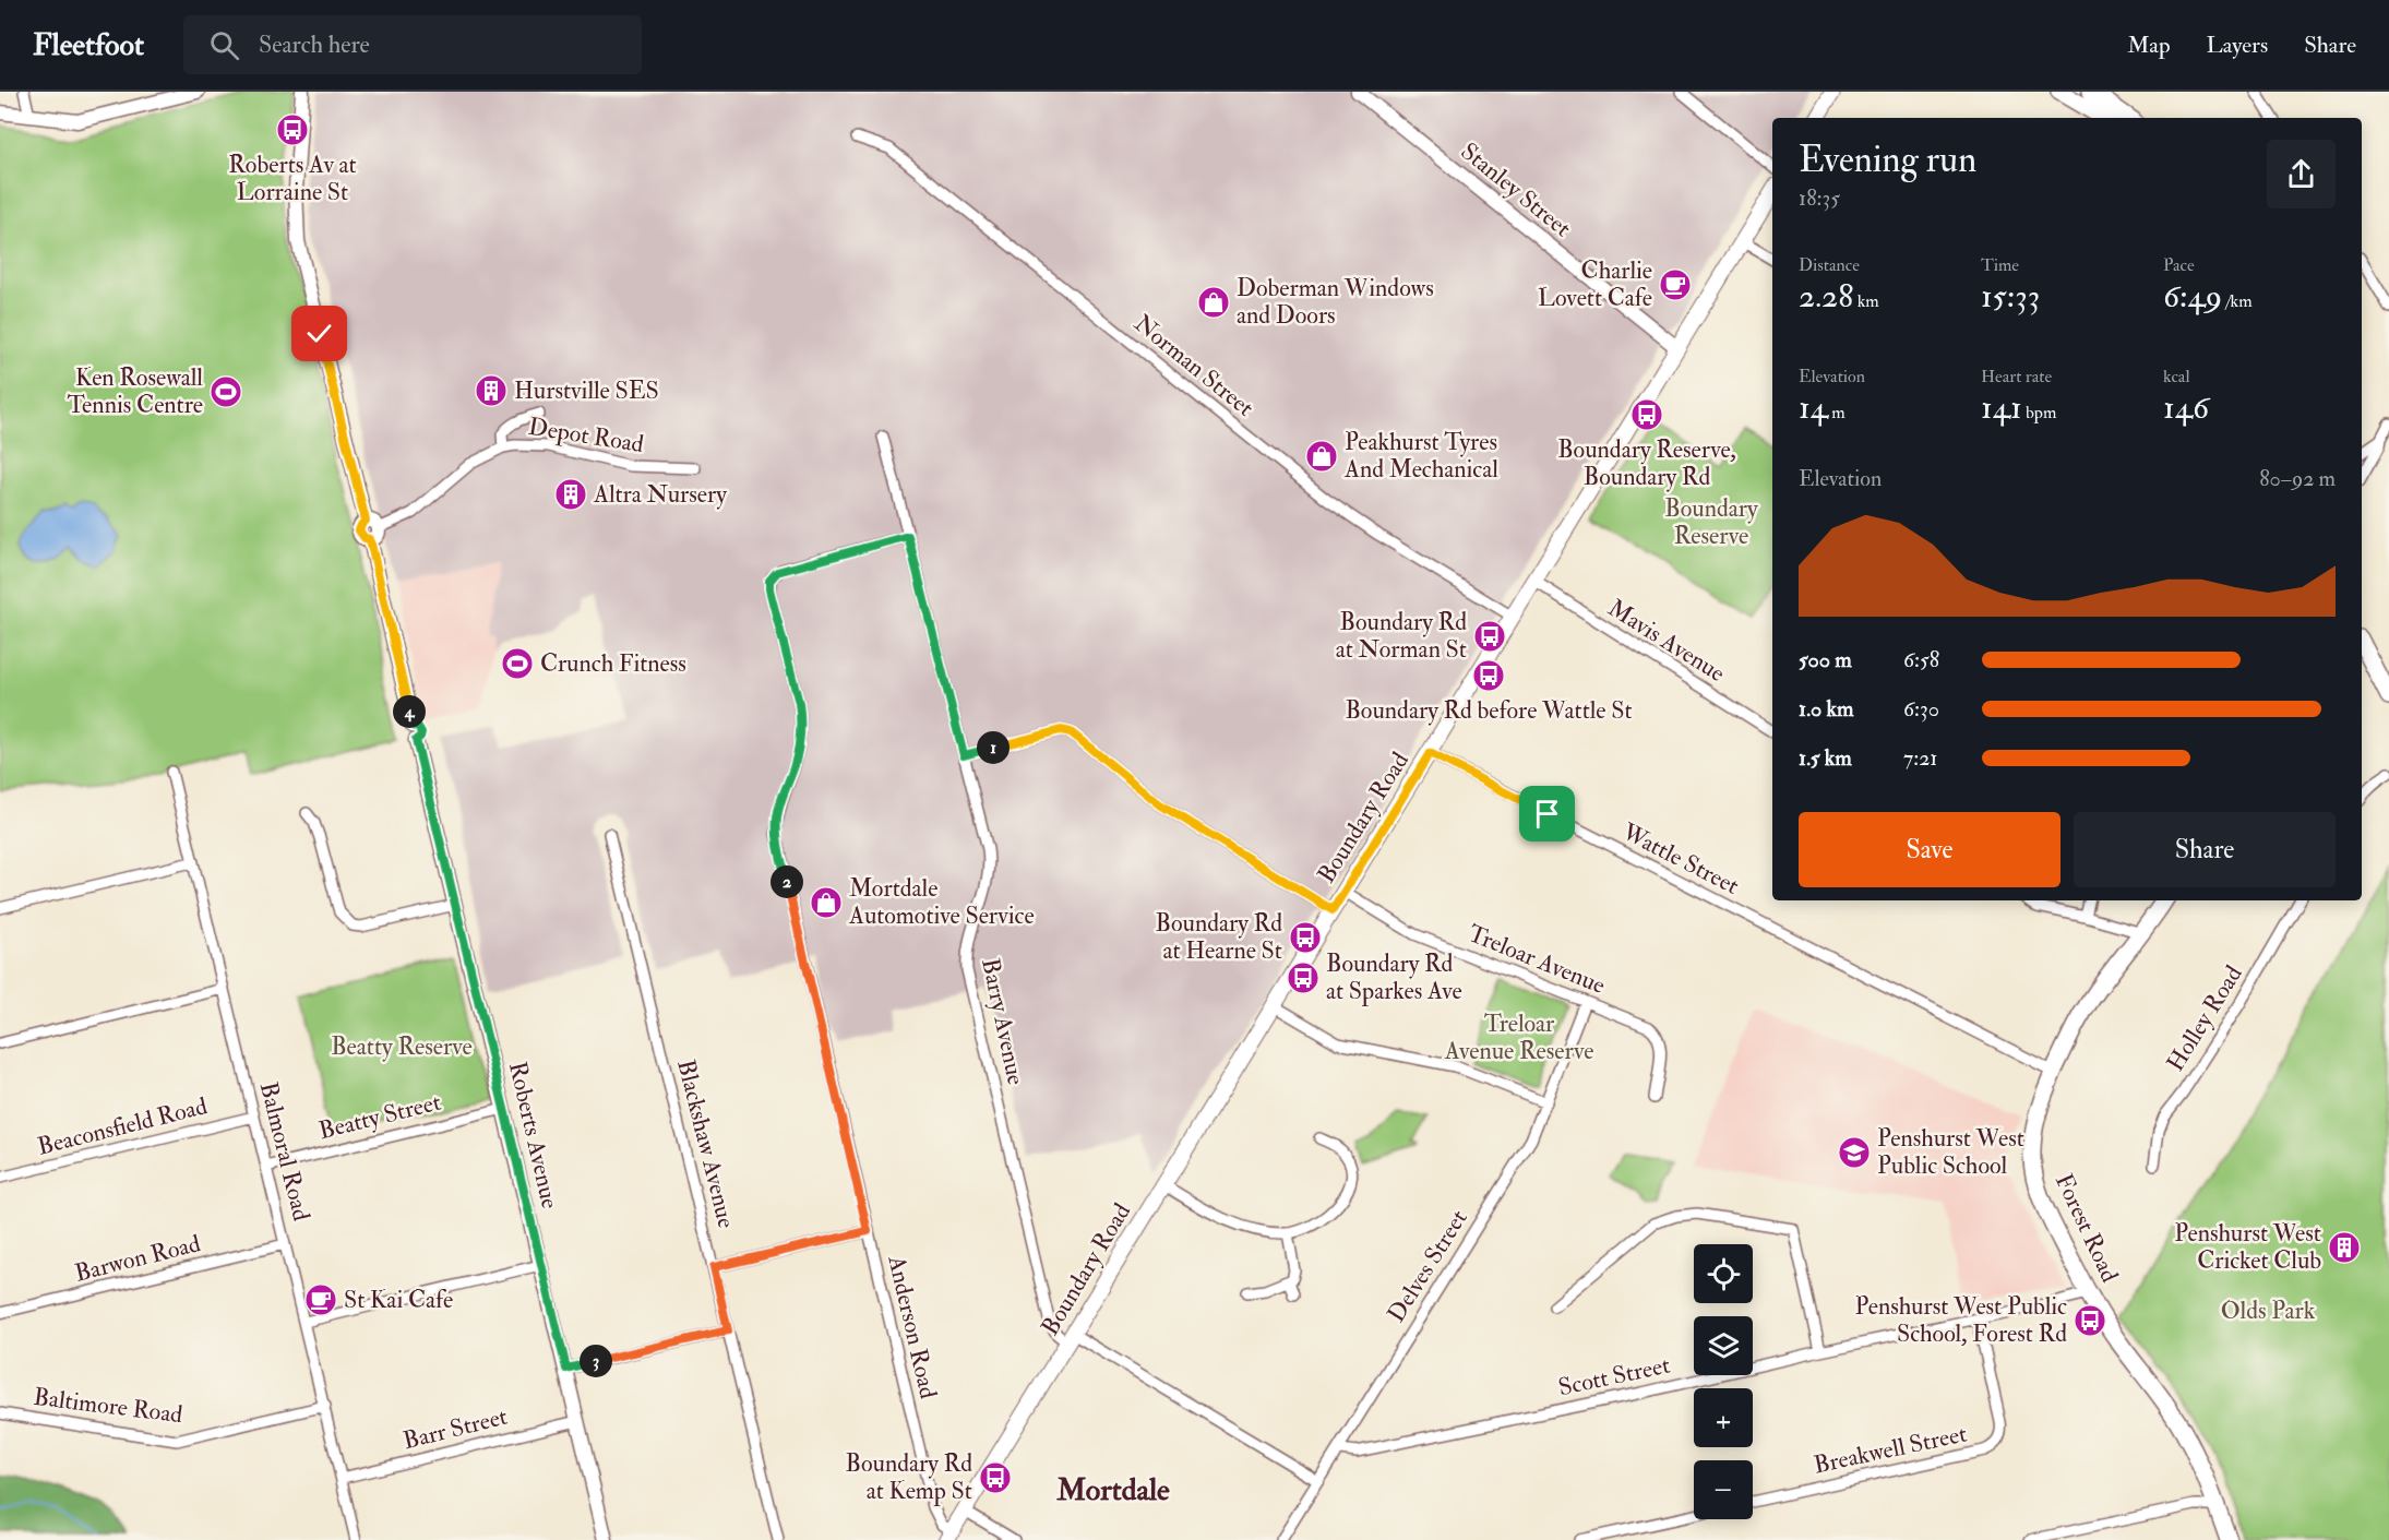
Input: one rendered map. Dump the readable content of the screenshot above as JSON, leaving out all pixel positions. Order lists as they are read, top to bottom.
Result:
{
  "streets": {
    "main road": ["Boundary Road", "Forest Road"],
    "street": [
      "Stanley Street",
      "Norman Street",
      "Depot Road",
      "Mavis Avenue",
      "Wattle Street",
      "Treloar Avenue",
      "Holley Road",
      "Barry Avenue",
      "Beatty Street",
      "Beaconsfield Road",
      "Roberts Avenue",
      "Blackshaw Avenue",
      "Balmoral Road",
      "Barwon Road",
      "Delves Street",
      "Anderson Road",
      "Scott Street",
      "Baltimore Road",
      "Barr Street",
      "Breakwell Street"
    ]
  },
  "crossings": [
    ["Stanley Street", "Boundary Road"],
    ["Norman Street", "Boundary Road"],
    ["Depot Road", "Roberts Avenue"],
    ["Mavis Avenue", "Boundary Road"],
    ["Boundary Road", "Wattle Street"],
    ["Boundary Road", "Treloar Avenue"],
    ["Boundary Road", "Barry Avenue"],
    ["Boundary Road", "Anderson Road"],
    ["Wattle Street", "Forest Road"],
    ["Treloar Avenue", "Delves Street"],
    ["Barry Avenue", "Anderson Road"],
    ["Beatty Street", "Roberts Avenue"],
    ["Beatty Street", "Balmoral Road"],
    ["Beaconsfield Road", "Balmoral Road"],
    ["Roberts Avenue", "Barr Street"],
    ["Balmoral Road", "Barwon Road"],
    ["Balmoral Road", "Baltimore Road"],
    ["Balmoral Road", "Barr Street"],
    ["Forest Road", "Scott Street"],
    ["Delves Street", "Scott Street"],
    ["Scott Street", "Breakwell Street"]
  ],
  "districts": ["Mortdale"],
  "parks": [
    "Boundary Reserve",
    "Treloar Avenue Reserve",
    "Beatty Reserve",
    "Olds Park"
  ],
  "places": {
    "bus stop": [
      "Roberts Av at Lorraine St",
      "Boundary Reserve, Boundary Rd",
      "Boundary Rd at Norman St",
      "Boundary Rd before Wattle St",
      "Boundary Rd at Hearne St",
      "Boundary Rd at Sparkes Ave",
      "Penshurst West Public School, Forest Rd",
      "Boundary Rd at Kemp St"
    ],
    "cafe": ["Charlie Lovett Cafe", "St Kai Cafe"],
    "shop": ["Doberman Windows and Doors", "Peakhurst Tyres And Mechanical", "Mortdale Automotive Service"],
    "building": ["Hurstville SES", "Altra Nursery", "Penshurst West Cricket Club"],
    "sports": ["Ken Rosewall Tennis Centre", "Crunch Fitness"],
    "school or university": ["Penshurst West Public School"]
  },
  "page": {
    "header": "Fleetfoot",
    "search": "Search here",
    "nav": ["Map", "Layers", "Share"],
    "heading": ["Evening run", "18:35"],
    "stats": [
      ["Distance", "2.28 km"],
      ["Time", "15:33"],
      ["Pace", "6:49 /km"],
      ["Elevation", "14 m"],
      ["Heart rate", "141 bpm"],
      ["kcal", "146"]
    ],
    "chart": ["Elevation", "80–92 m"],
    "list": [
      {
        "name": "500 m",
        "note": "6:58"
      },
      {
        "name": "1.0 km",
        "note": "6:30"
      },
      {
        "name": "1.5 km",
        "note": "7:21"
      }
    ],
    "pins": [
      "4",
      "1",
      "2",
      "3"
    ],
    "buttons": ["Save", "Share"],
    "map_buttons": ["+", "−"]
  }
}
